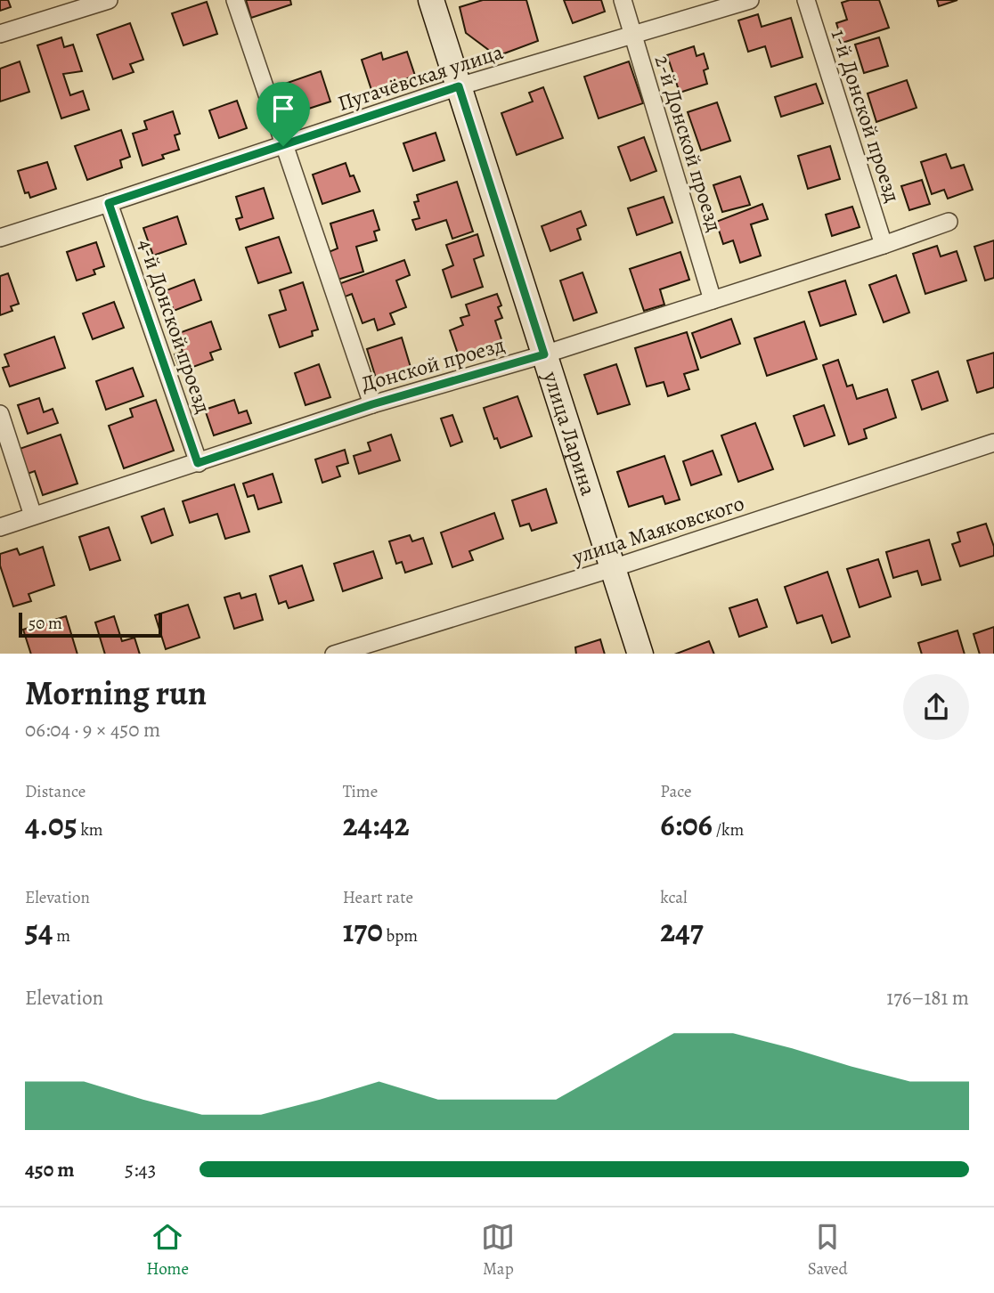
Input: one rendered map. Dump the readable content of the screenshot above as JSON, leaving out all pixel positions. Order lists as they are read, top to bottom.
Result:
{
  "streets": {
    "street": [
      "Пугачёвская улица",
      "1-й Донской проезд",
      "2-й Донской проезд",
      "4-й Донской проезд",
      "Донской проезд",
      "улица Ларина",
      "улица Маяковского"
    ]
  },
  "crossings": [
    ["Пугачёвская улица", "2-й Донской проезд"],
    ["Пугачёвская улица", "4-й Донской проезд"],
    ["Пугачёвская улица", "улица Ларина"],
    ["1-й Донской проезд", "Донской проезд"],
    ["2-й Донской проезд", "Донской проезд"],
    ["4-й Донской проезд", "Донской проезд"],
    ["Донской проезд", "улица Ларина"],
    ["улица Ларина", "улица Маяковского"]
  ],
  "scale_bar": "50 m",
  "page": {
    "scale": "50 m",
    "heading": ["Morning run", "06:04 · 9 × 450 m"],
    "stats": [
      ["Distance", "4.05 km"],
      ["Time", "24:42"],
      ["Pace", "6:06 /km"],
      ["Elevation", "54 m"],
      ["Heart rate", "170 bpm"],
      ["kcal", "247"]
    ],
    "chart": ["Elevation", "176–181 m"],
    "list": [
      {
        "name": "450 m",
        "note": "5:43"
      }
    ],
    "tabs": ["Home", "Map", "Saved"]
  }
}
